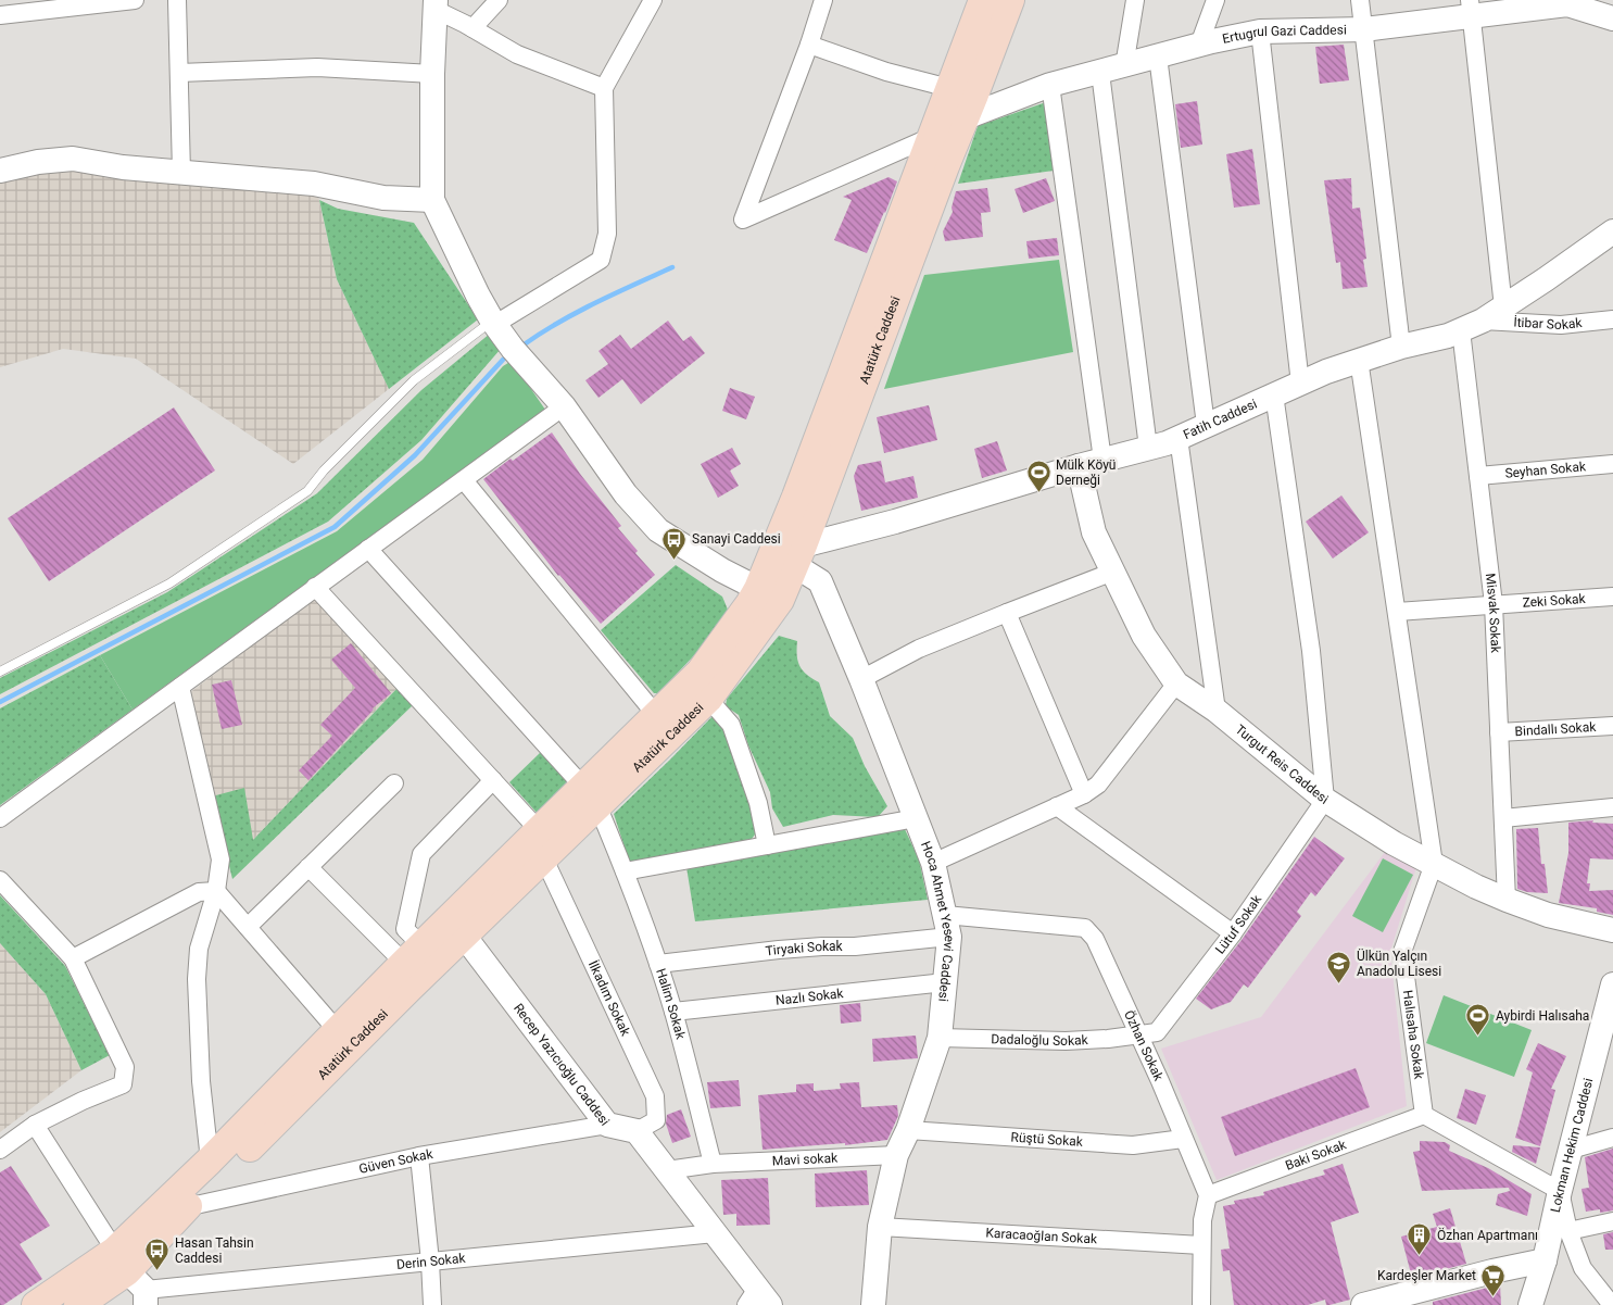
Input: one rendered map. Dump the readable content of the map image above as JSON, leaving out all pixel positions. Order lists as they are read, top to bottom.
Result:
{
  "streets": {
    "main road": ["Atatürk Caddesi"],
    "street": [
      "Ertugrul Gazi Caddesi",
      "İtibar Sokak",
      "Fatih Caddesi",
      "Seyhan Sokak",
      "Zeki Sokak",
      "Misvak Sokak",
      "Bindallı Sokak",
      "Turgut Reis Caddesi",
      "Hoca Ahmet Yesevi Caddesi",
      "Lütuf Sokak",
      "Tiryaki Sokak",
      "Nazlı Sokak",
      "İlkadım Sokak",
      "Halim Sokak",
      "Halısaha Sokak",
      "Dadaloğlu Sokak",
      "Özhan Sokak",
      "Recep Yazıcıoğlu Caddesi",
      "Rüştü Sokak",
      "Lokman Hekim Caddesi",
      "Baki Sokak",
      "Mavi sokak",
      "Güven Sokak",
      "Karacaoğlan Sokak",
      "Derin Sokak"
    ]
  },
  "crossings": [
    ["Ertugrul Gazi Caddesi", "Atatürk Caddesi"],
    ["İtibar Sokak", "Fatih Caddesi"],
    ["İtibar Sokak", "Misvak Sokak"],
    ["Atatürk Caddesi", "Fatih Caddesi"],
    ["Atatürk Caddesi", "Hoca Ahmet Yesevi Caddesi"],
    ["Atatürk Caddesi", "İlkadım Sokak"],
    ["Atatürk Caddesi", "Halim Sokak"],
    ["Atatürk Caddesi", "Recep Yazıcıoğlu Caddesi"],
    ["Atatürk Caddesi", "Güven Sokak"],
    ["Atatürk Caddesi", "Derin Sokak"],
    ["Fatih Caddesi", "Misvak Sokak"],
    ["Fatih Caddesi", "Turgut Reis Caddesi"],
    ["Fatih Caddesi", "Hoca Ahmet Yesevi Caddesi"],
    ["Fatih Caddesi", "Halısaha Sokak"],
    ["Seyhan Sokak", "Misvak Sokak"],
    ["Zeki Sokak", "Misvak Sokak"],
    ["Zeki Sokak", "Halısaha Sokak"],
    ["Misvak Sokak", "Bindallı Sokak"],
    ["Misvak Sokak", "Turgut Reis Caddesi"],
    ["Turgut Reis Caddesi", "Lütuf Sokak"],
    ["Turgut Reis Caddesi", "Halısaha Sokak"],
    ["Hoca Ahmet Yesevi Caddesi", "Tiryaki Sokak"],
    ["Hoca Ahmet Yesevi Caddesi", "Nazlı Sokak"],
    ["Hoca Ahmet Yesevi Caddesi", "Dadaloğlu Sokak"],
    ["Hoca Ahmet Yesevi Caddesi", "Özhan Sokak"],
    ["Hoca Ahmet Yesevi Caddesi", "Rüştü Sokak"],
    ["Hoca Ahmet Yesevi Caddesi", "Mavi sokak"],
    ["Hoca Ahmet Yesevi Caddesi", "Karacaoğlan Sokak"],
    ["Lütuf Sokak", "Dadaloğlu Sokak"],
    ["Lütuf Sokak", "Özhan Sokak"],
    ["Tiryaki Sokak", "Halim Sokak"],
    ["Tiryaki Sokak", "Özhan Sokak"],
    ["Nazlı Sokak", "Halim Sokak"],
    ["İlkadım Sokak", "Recep Yazıcıoğlu Caddesi"],
    ["Halim Sokak", "Mavi sokak"],
    ["Halısaha Sokak", "Baki Sokak"],
    ["Dadaloğlu Sokak", "Özhan Sokak"],
    ["Özhan Sokak", "Rüştü Sokak"],
    ["Özhan Sokak", "Baki Sokak"],
    ["Recep Yazıcıoğlu Caddesi", "Güven Sokak"]
  ],
  "places": {
    "sports": ["Mülk Köyü Derneği", "Aybirdi Halısaha"],
    "bus stop": ["Sanayi Caddesi", "Hasan Tahsin Caddesi"],
    "school or university": ["Ülkün Yalçın Anadolu Lisesi"],
    "building": ["Özhan Apartmanı"],
    "supermarket": ["Kardeşler Market"]
  }
}
